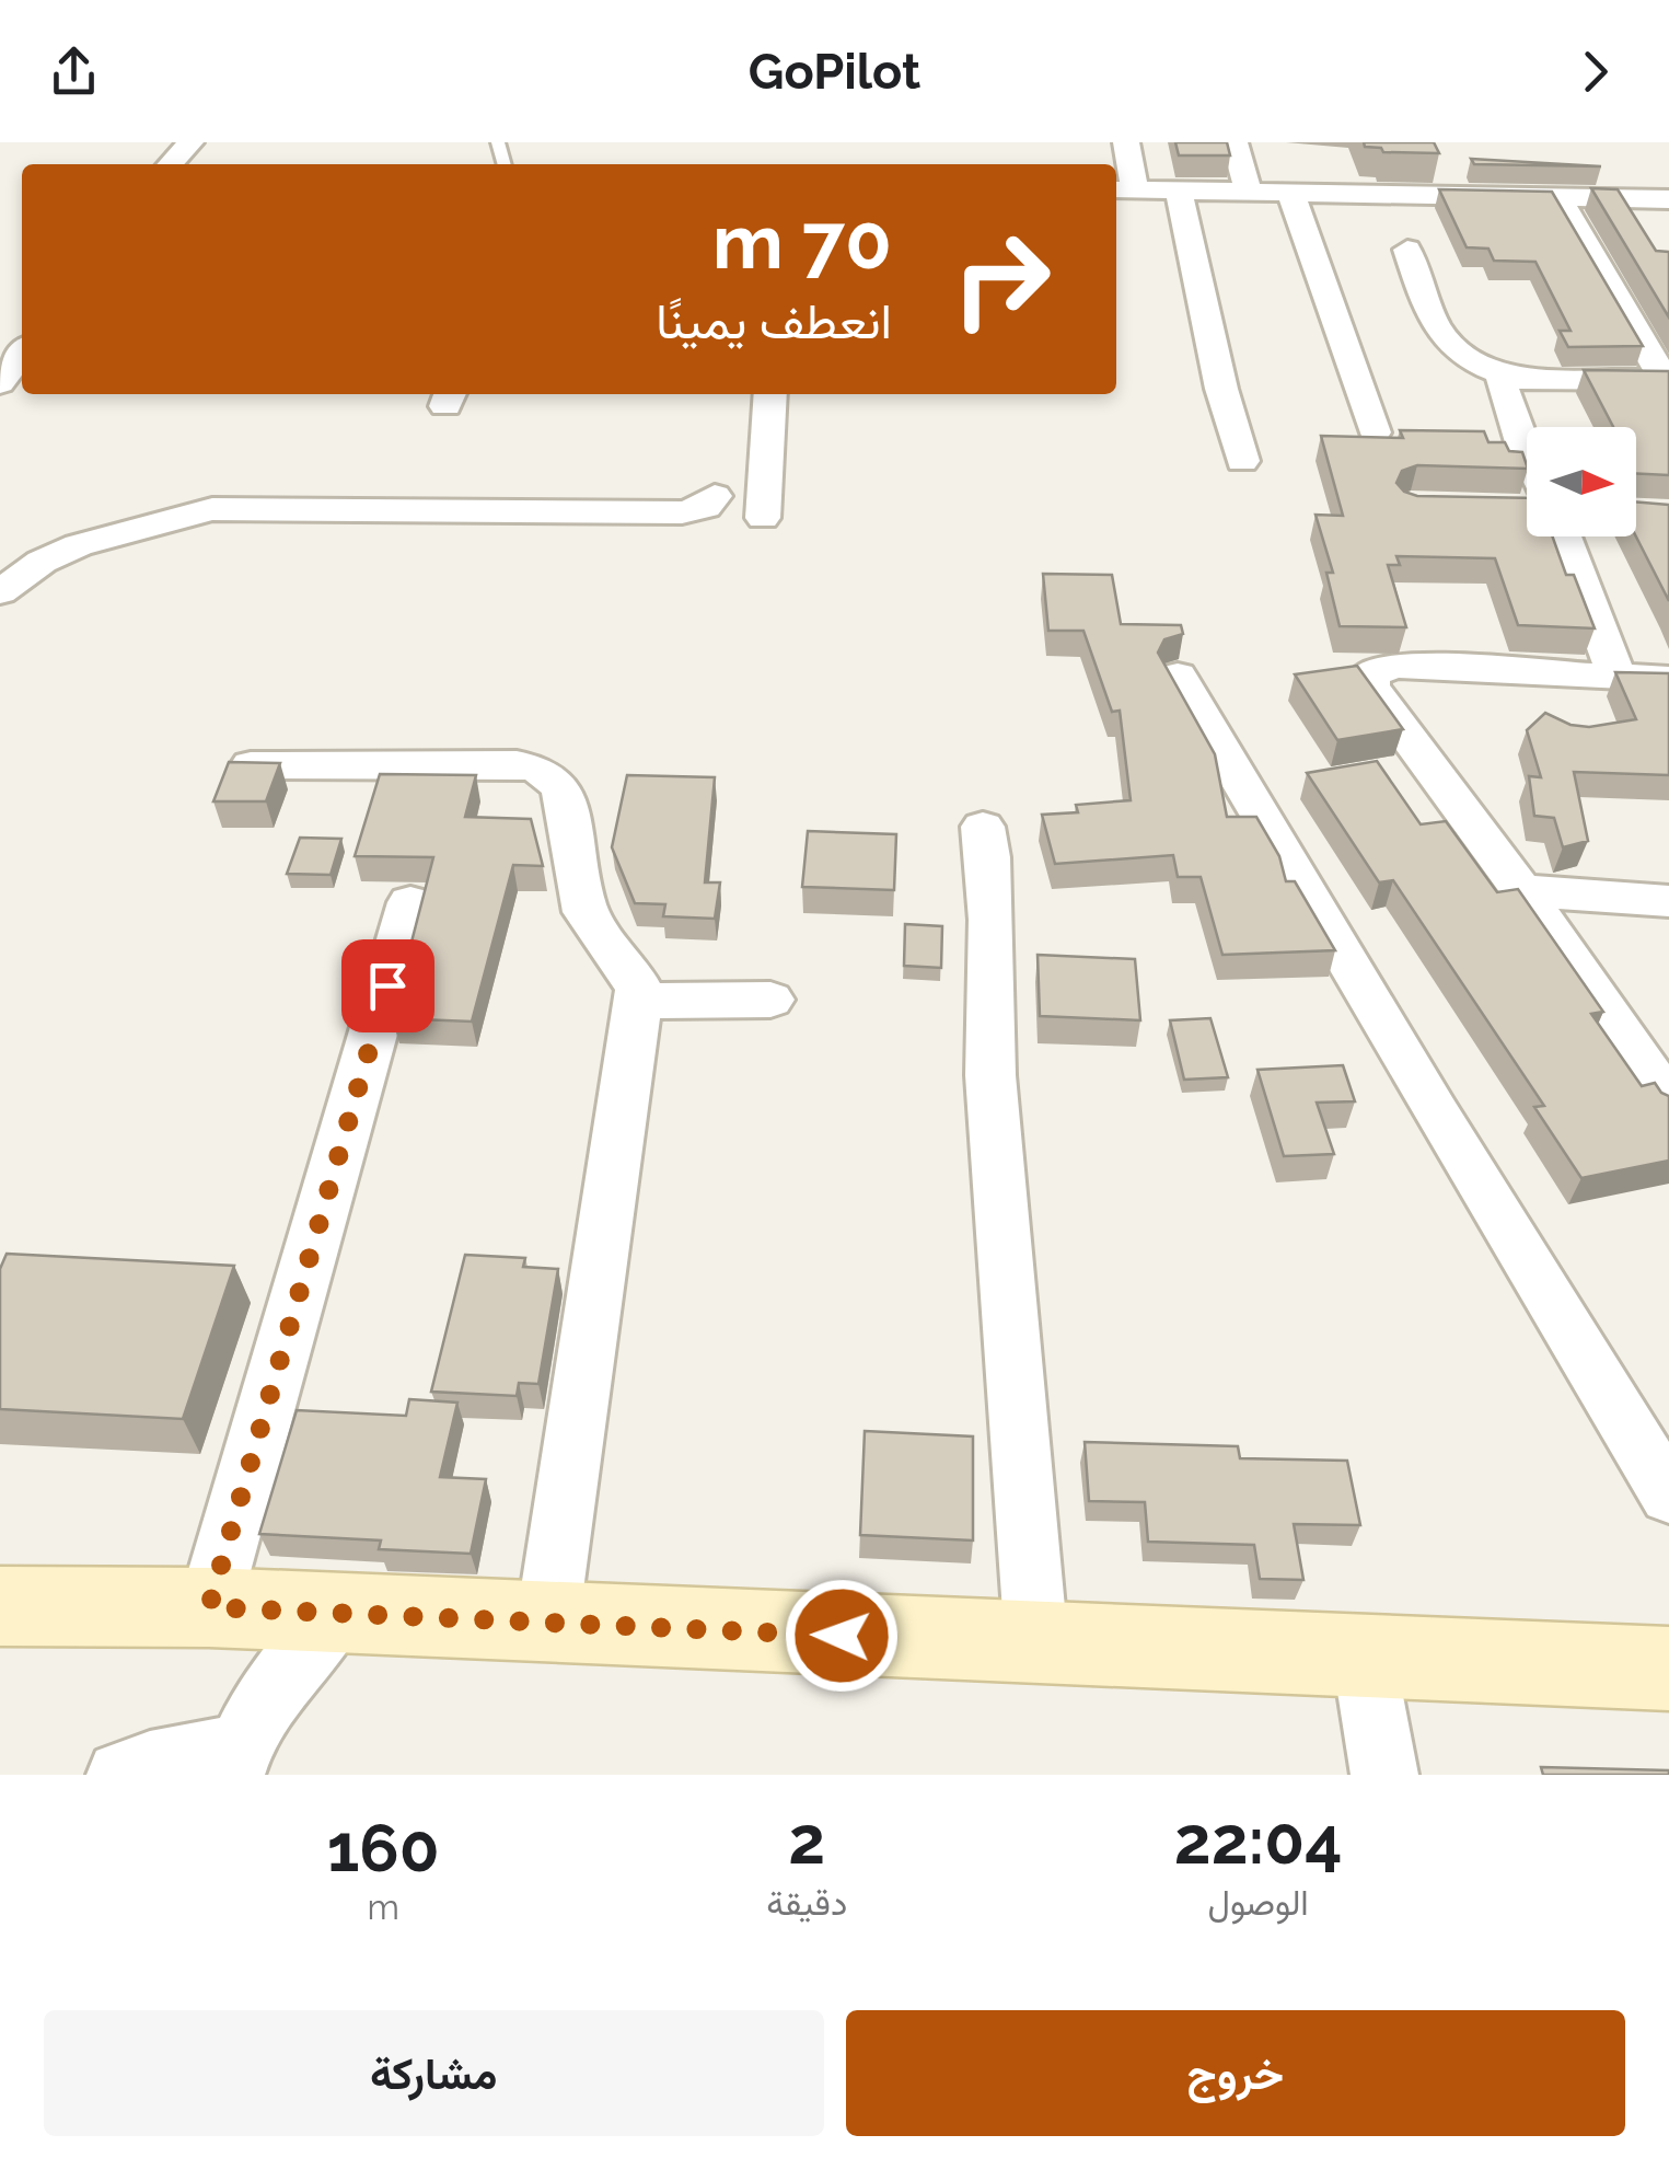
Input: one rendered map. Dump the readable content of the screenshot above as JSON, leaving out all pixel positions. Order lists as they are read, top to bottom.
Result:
{
  "north": "right",
  "page": {
    "header": "GoPilot",
    "turn": ["70 m", "انعطف يمينًا"],
    "eta": [
      "22:04",
      "الوصول",
      "2",
      "دقيقة",
      "160",
      "m"
    ],
    "buttons": ["خروج", "مشاركة"]
  }
}
